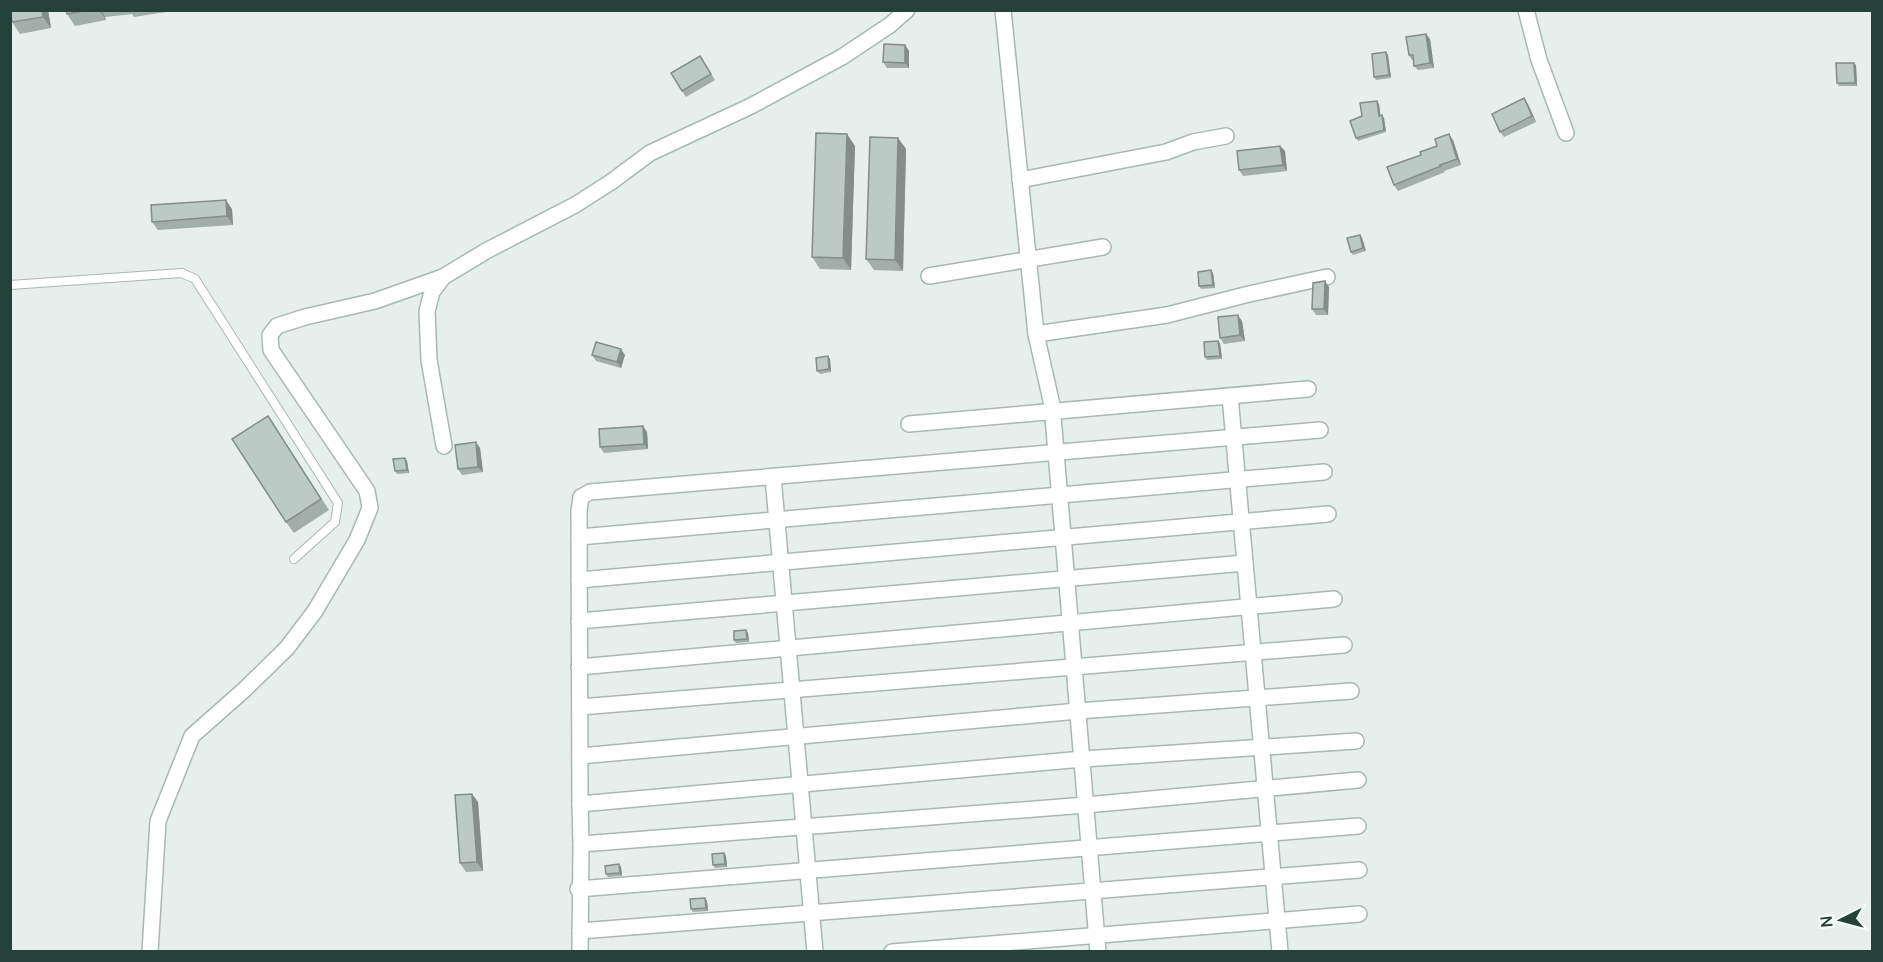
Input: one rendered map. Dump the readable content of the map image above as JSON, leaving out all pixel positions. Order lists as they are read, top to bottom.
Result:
{
  "north": "left"
}
